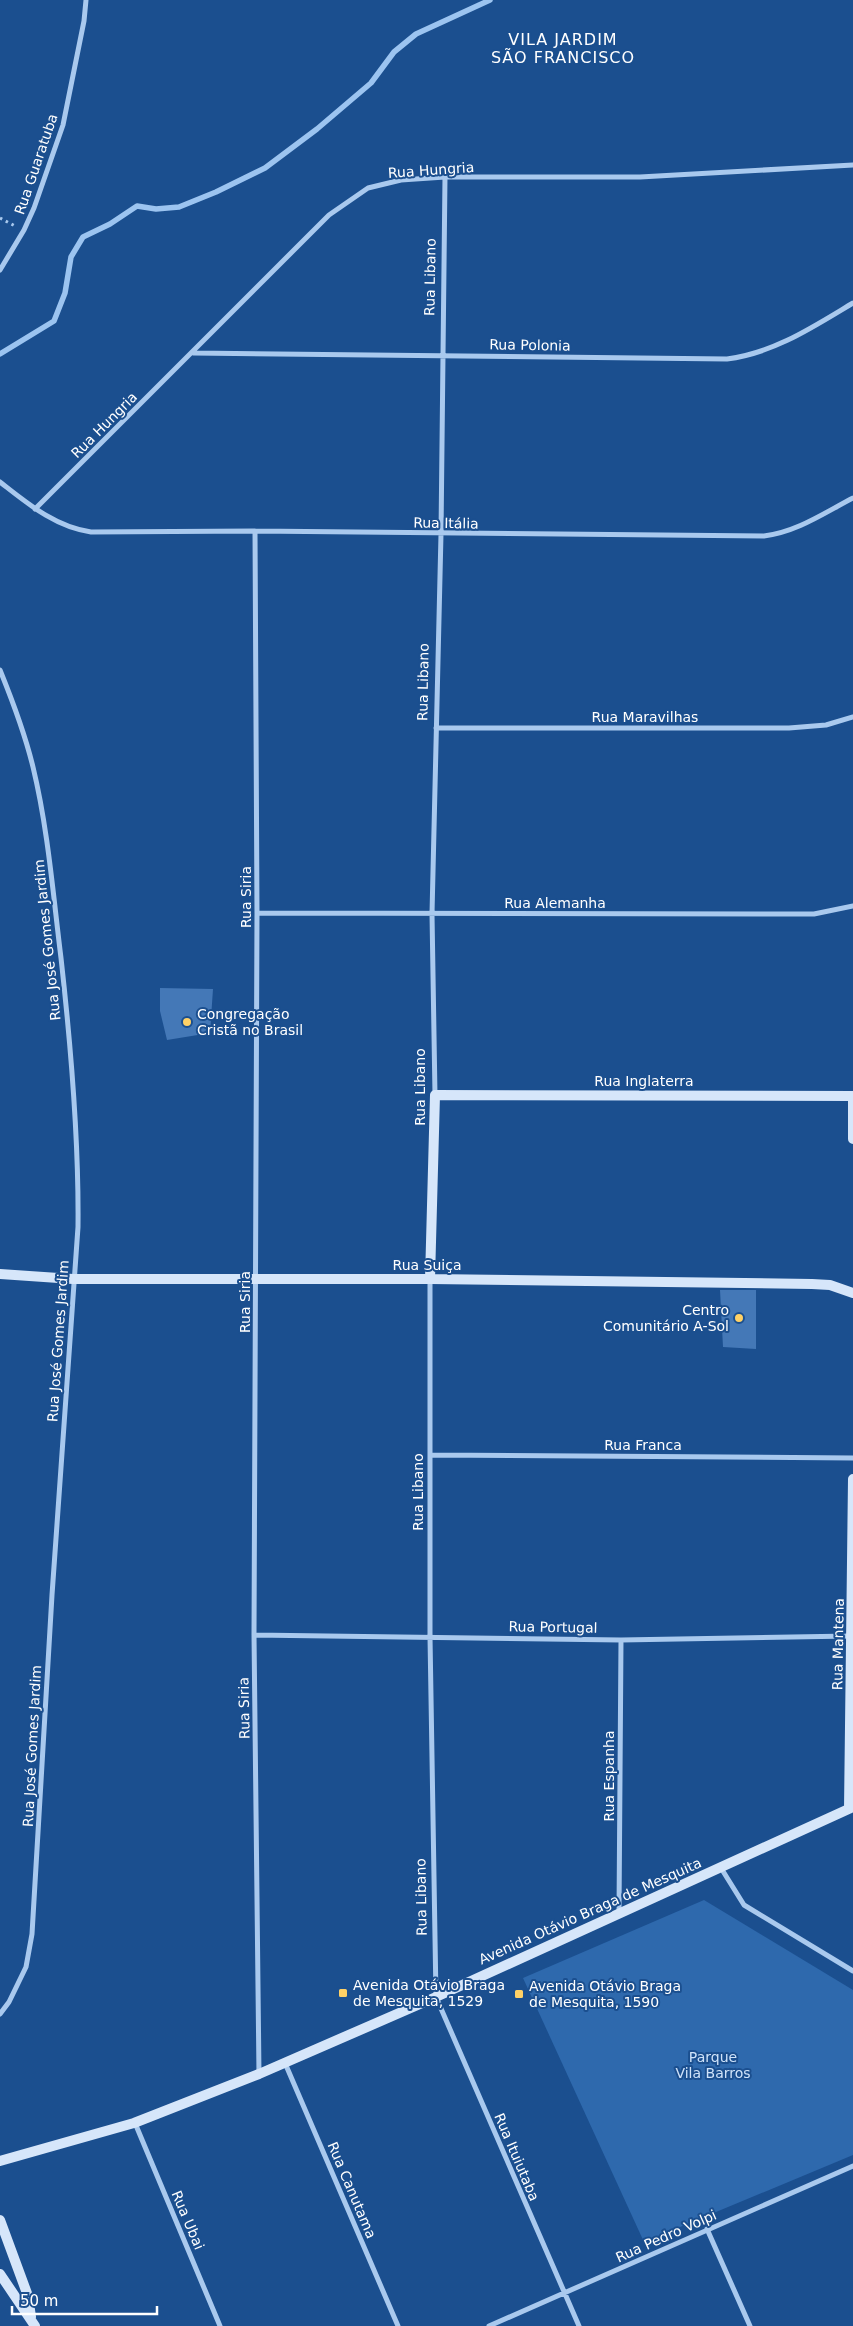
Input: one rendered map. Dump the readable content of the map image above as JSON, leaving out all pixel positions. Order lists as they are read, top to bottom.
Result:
{
  "streets": {
    "street": [
      "Rua Guaratuba",
      "Rua Hungria",
      "Rua Libano",
      "Rua Polonia",
      "Rua Itália",
      "Rua Maravilhas",
      "Rua Siria",
      "Rua Alemanha",
      "Rua José Gomes Jardim",
      "Rua Inglaterra",
      "Rua Suiça",
      "Rua Franca",
      "Rua Portugal",
      "Rua Mantena",
      "Rua Espanha",
      "Avenida Otávio Braga de Mesquita",
      "Rua Ituiutaba",
      "Rua Canutama",
      "Rua Ubai",
      "Rua Pedro Volpi"
    ]
  },
  "crossings": [
    ["Rua Hungria", "Rua Libano"],
    ["Rua Hungria", "Rua Polonia"],
    ["Rua Hungria", "Rua Itália"],
    ["Rua Libano", "Rua Polonia"],
    ["Rua Libano", "Rua Itália"],
    ["Rua Libano", "Rua Maravilhas"],
    ["Rua Libano", "Rua Alemanha"],
    ["Rua Libano", "Rua Inglaterra"],
    ["Rua Libano", "Rua Suiça"],
    ["Rua Libano", "Rua Franca"],
    ["Rua Libano", "Rua Portugal"],
    ["Rua Libano", "Avenida Otávio Braga de Mesquita"],
    ["Rua Libano", "Rua Ituiutaba"],
    ["Rua Itália", "Rua Siria"],
    ["Rua Siria", "Rua Alemanha"],
    ["Rua Siria", "Rua Suiça"],
    ["Rua Siria", "Rua Portugal"],
    ["Rua Siria", "Avenida Otávio Braga de Mesquita"],
    ["Rua José Gomes Jardim", "Rua Suiça"],
    ["Rua Portugal", "Rua Mantena"],
    ["Rua Portugal", "Rua Espanha"],
    ["Rua Mantena", "Avenida Otávio Braga de Mesquita"],
    ["Rua Espanha", "Avenida Otávio Braga de Mesquita"],
    ["Avenida Otávio Braga de Mesquita", "Rua Ituiutaba"],
    ["Avenida Otávio Braga de Mesquita", "Rua Canutama"],
    ["Avenida Otávio Braga de Mesquita", "Rua Ubai"],
    ["Rua Ituiutaba", "Rua Pedro Volpi"]
  ],
  "districts": ["VILA JARDIM SÃO FRANCISCO"],
  "parks": ["Parque Vila Barros"],
  "places": {
    "other": ["Congregação Cristã no Brasil", "Centro Comunitário A-Sol"],
    "transit": ["Avenida Otávio Braga de Mesquita, 1529", "Avenida Otávio Braga de Mesquita, 1590"]
  },
  "scale_bar": "50 m"
}
